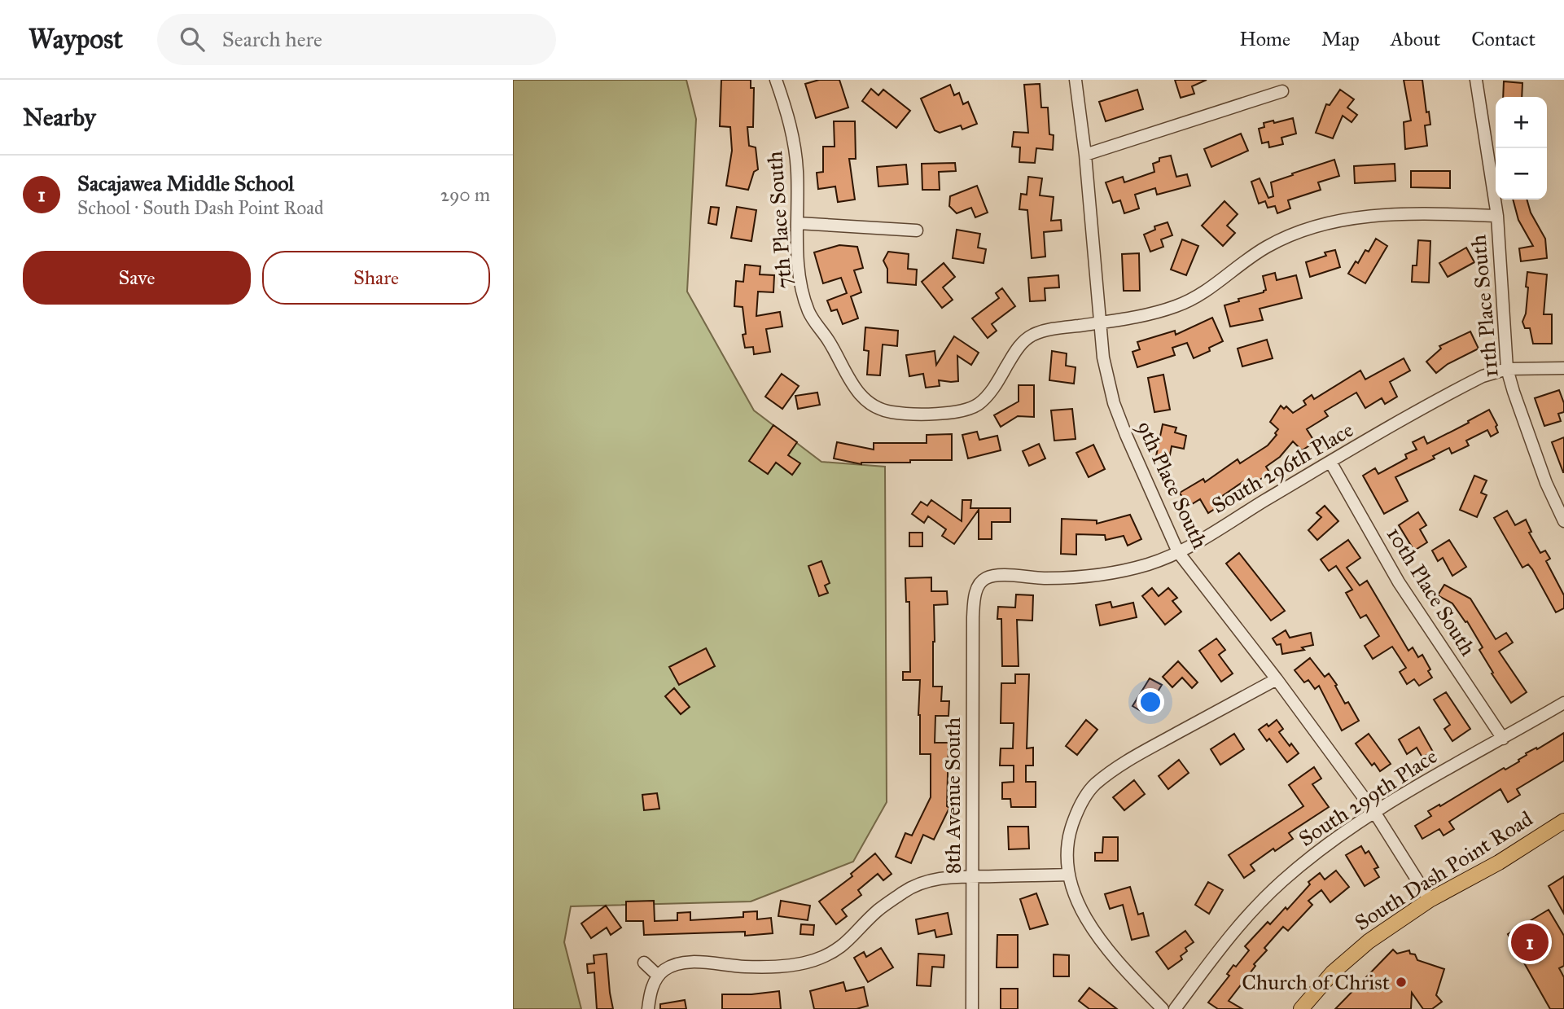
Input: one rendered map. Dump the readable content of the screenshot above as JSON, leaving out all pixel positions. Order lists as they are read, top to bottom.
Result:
{
  "streets": {
    "main road": ["South Dash Point Road"],
    "street": [
      "7th Place South",
      "11th Place South",
      "South 296th Place",
      "9th Place South",
      "10th Place South",
      "8th Avenue South",
      "South 299th Place"
    ]
  },
  "crossings": [
    ["7th Place South", "9th Place South"],
    ["11th Place South", "South 296th Place"],
    ["South 296th Place", "9th Place South"],
    ["South 296th Place", "10th Place South"],
    ["South 296th Place", "8th Avenue South"],
    ["9th Place South", "South 299th Place"],
    ["9th Place South", "South Dash Point Road"],
    ["10th Place South", "South 299th Place"]
  ],
  "places": ["Church of Christ"],
  "page": {
    "header": "Waypost",
    "search": "Search here",
    "nav": [
      "Home",
      "Map",
      "About",
      "Contact"
    ],
    "heading": "Nearby",
    "map_buttons": ["+", "−"],
    "list": [
      {
        "mark": "1",
        "name": "Sacajawea Middle School",
        "note": "School · South Dash Point Road",
        "value": "290 m"
      }
    ],
    "buttons": ["Save", "Share"],
    "pins": "1"
  }
}
